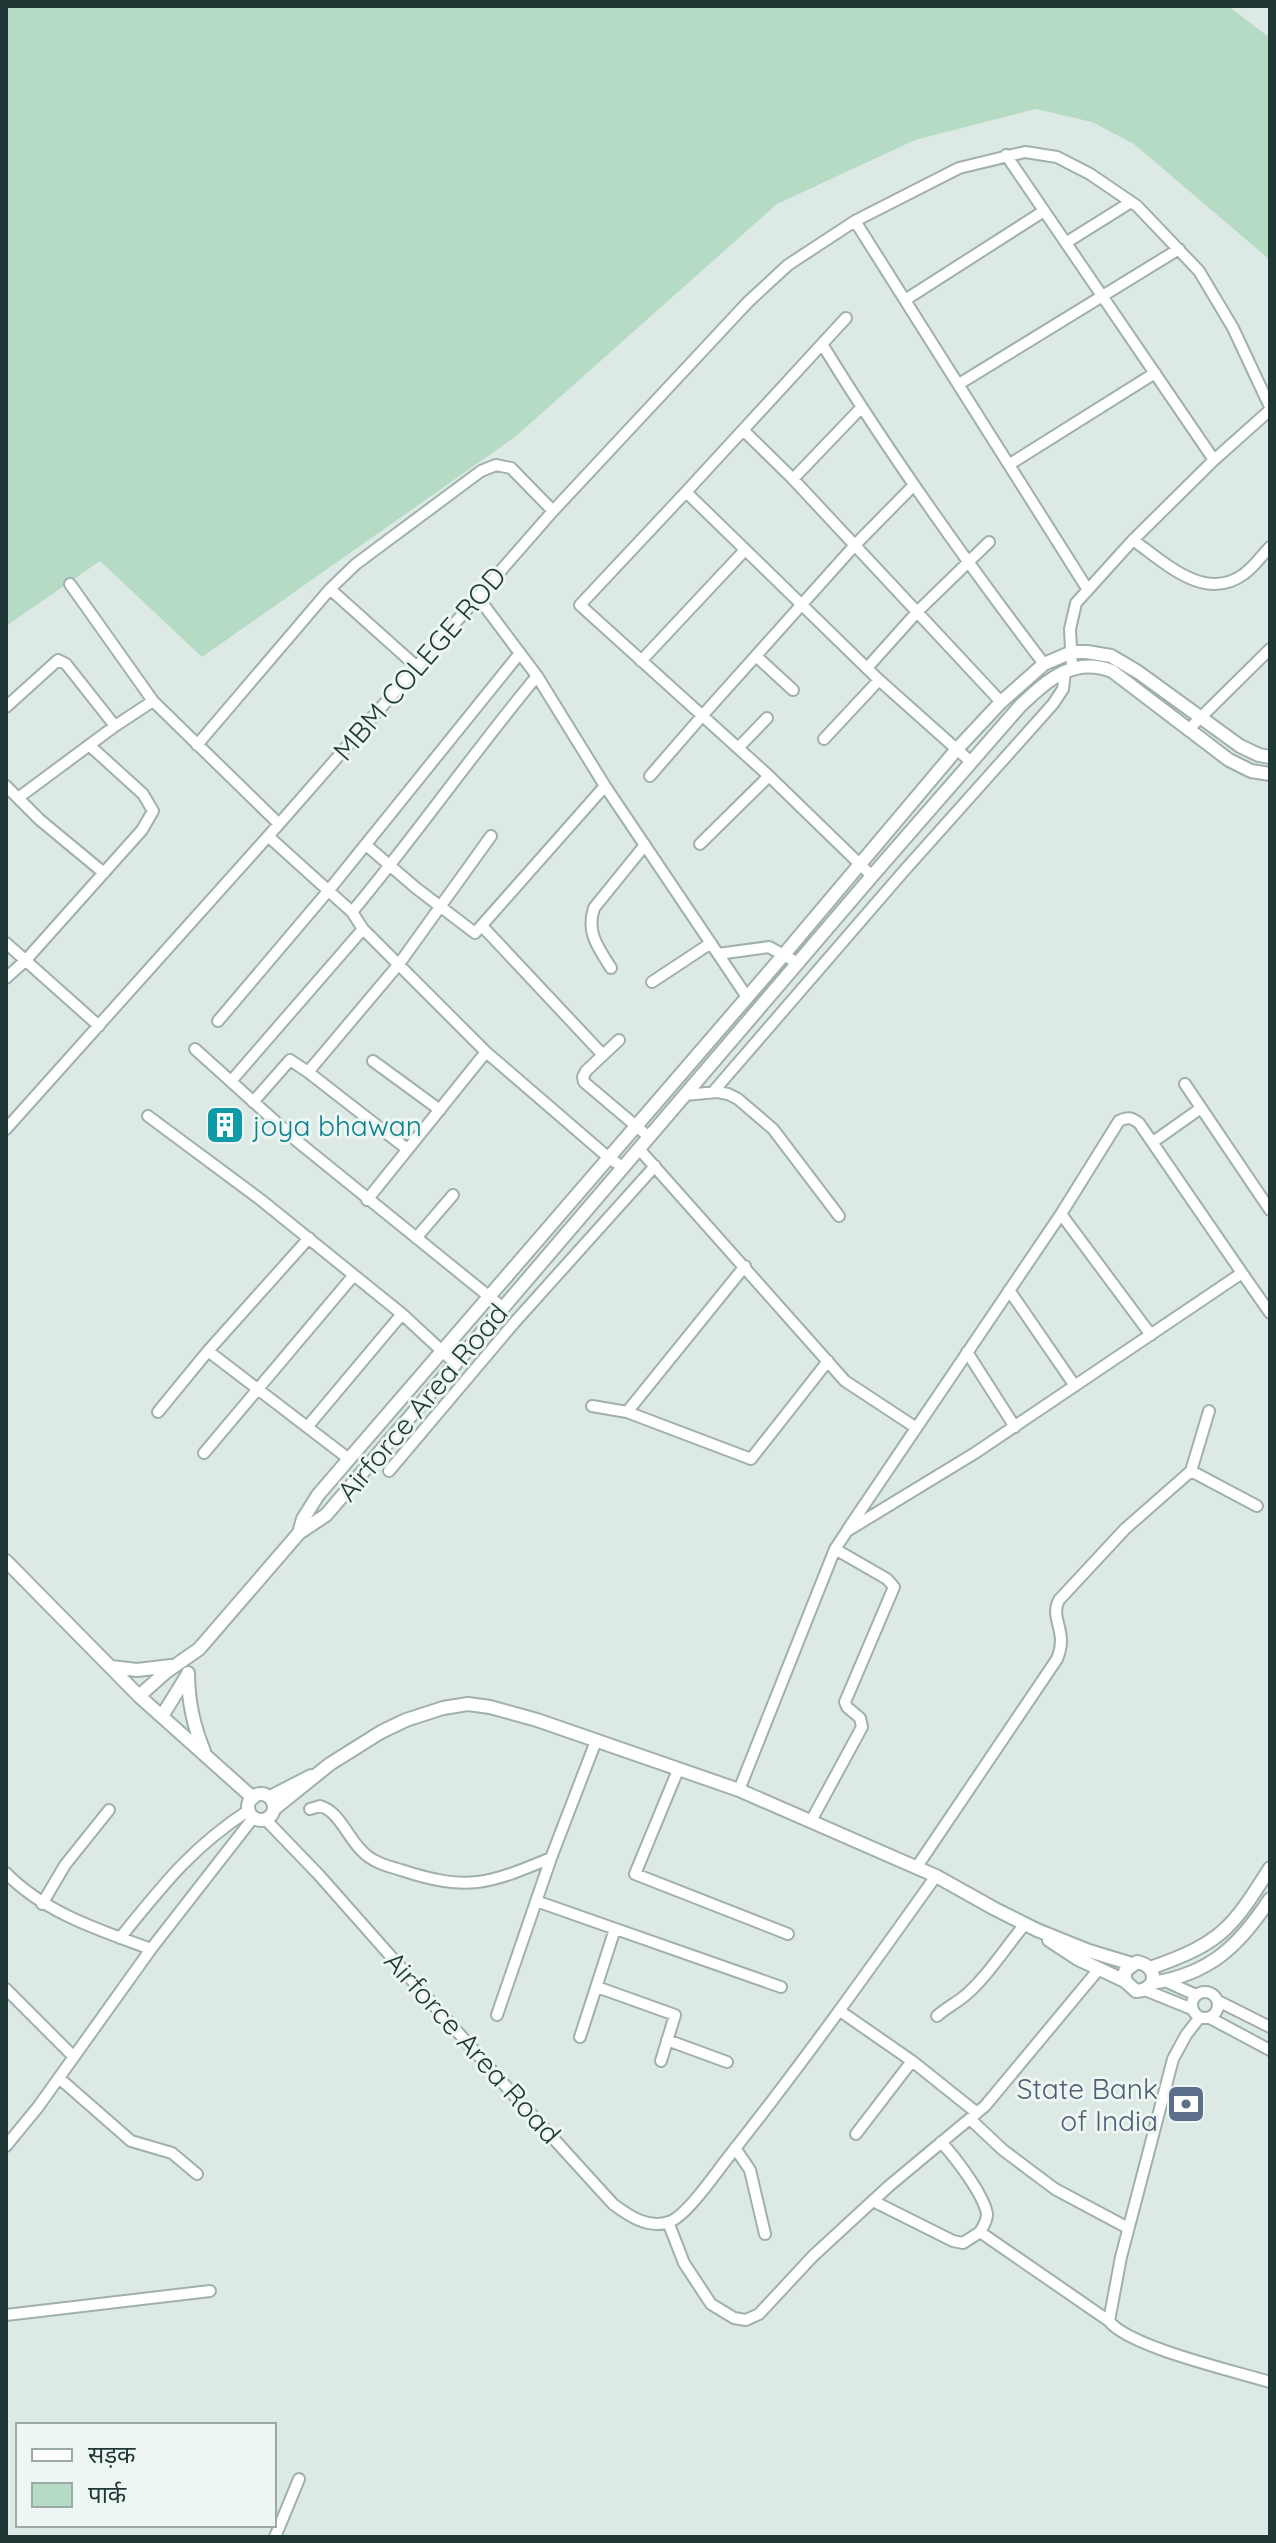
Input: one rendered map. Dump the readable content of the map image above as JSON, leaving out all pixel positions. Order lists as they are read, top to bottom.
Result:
{
  "streets": {
    "street": ["MBM COLEGE ROD", "Airforce Area Road"]
  },
  "places": {
    "building": ["joya bhawan"],
    "bank": ["State Bank of India"]
  },
  "legend": ["सड़क", "पार्क"]
}
